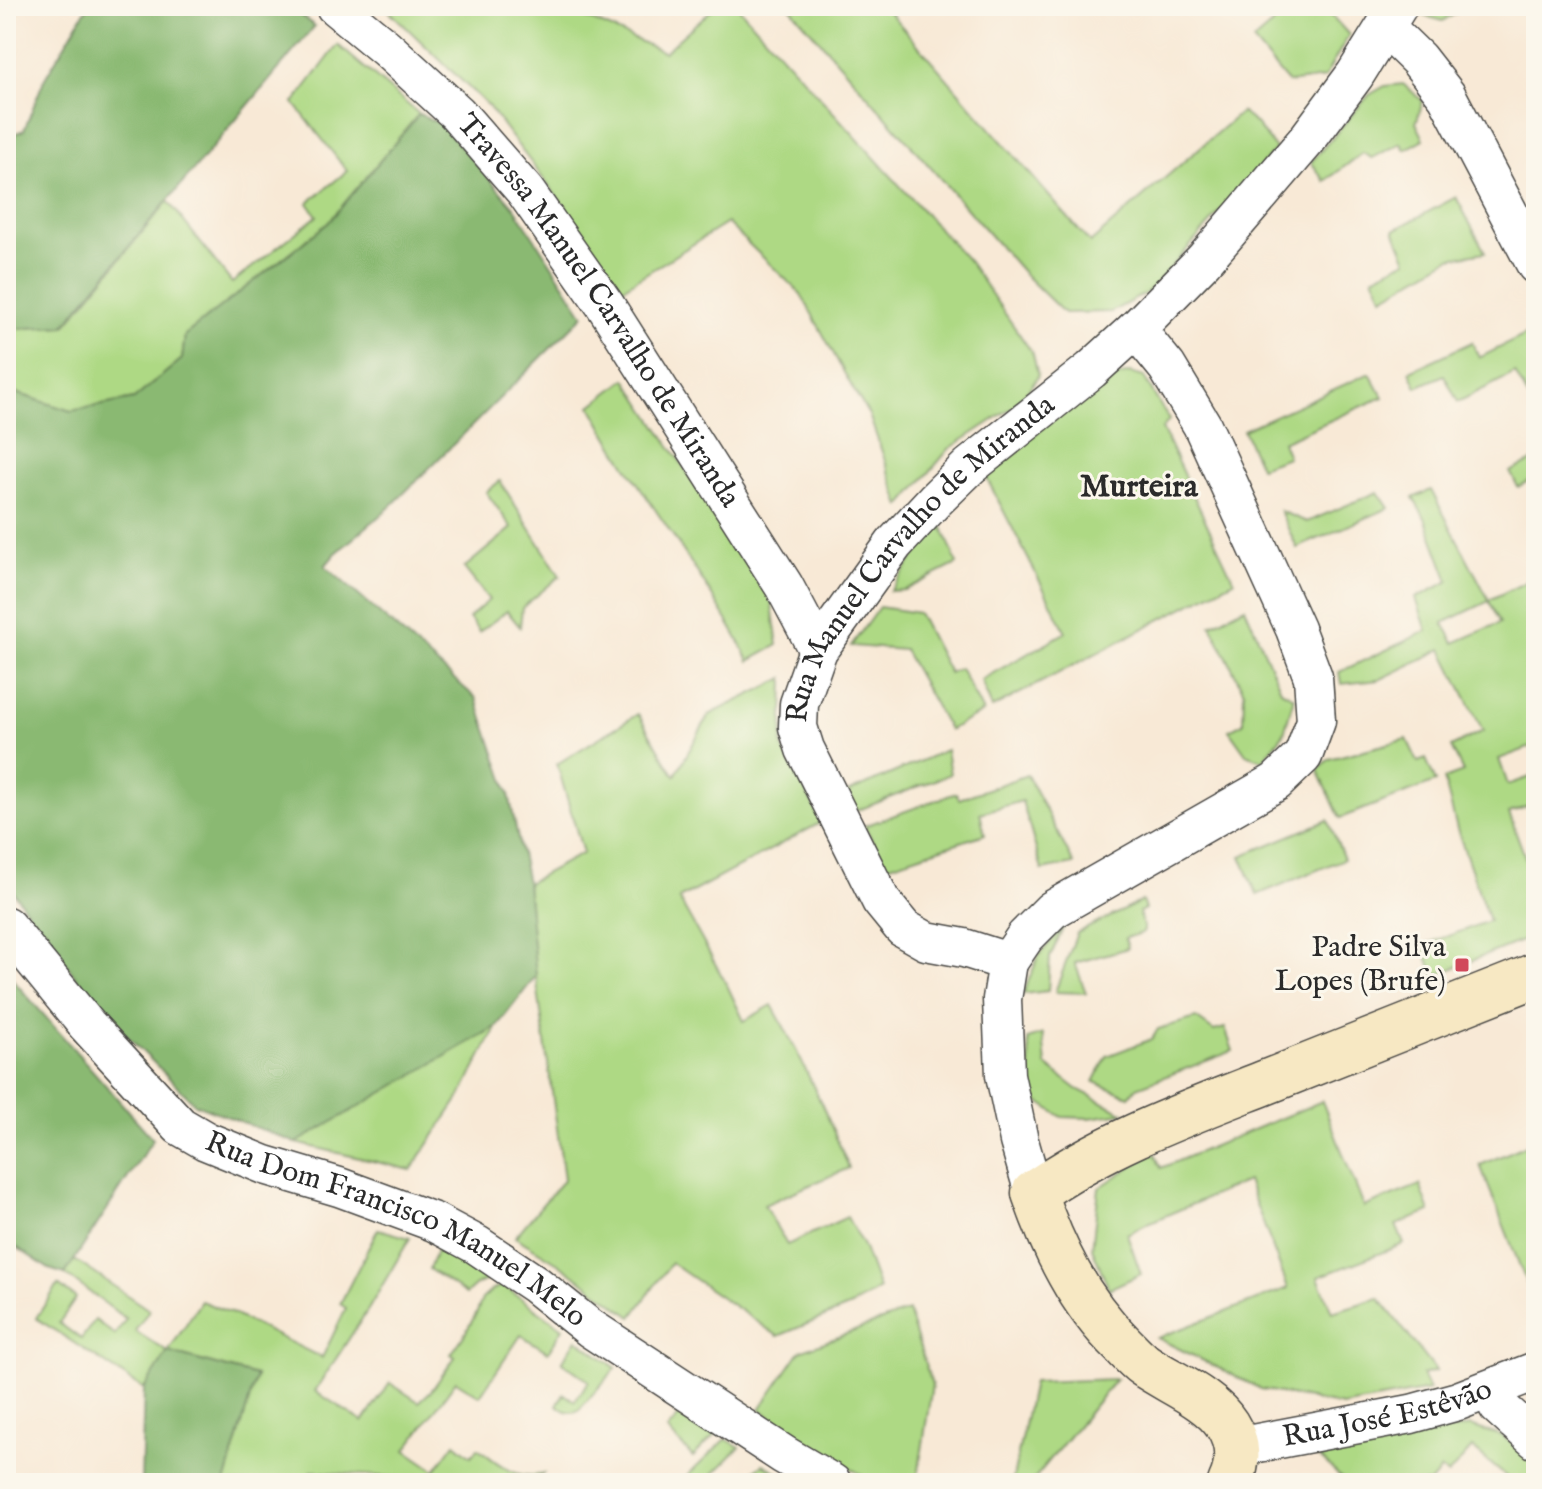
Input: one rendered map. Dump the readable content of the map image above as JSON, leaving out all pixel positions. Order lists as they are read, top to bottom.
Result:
{
  "streets": {
    "street": [
      "Travessa Manuel Carvalho de Miranda",
      "Rua Manuel Carvalho de Miranda",
      "Rua Dom Francisco Manuel Melo",
      "Rua José Estêvão"
    ]
  },
  "crossings": [
    ["Travessa Manuel Carvalho de Miranda", "Rua Manuel Carvalho de Miranda"]
  ],
  "districts": ["Murteira"],
  "places": {
    "transit": ["Padre Silva Lopes (Brufe)"]
  }
}
